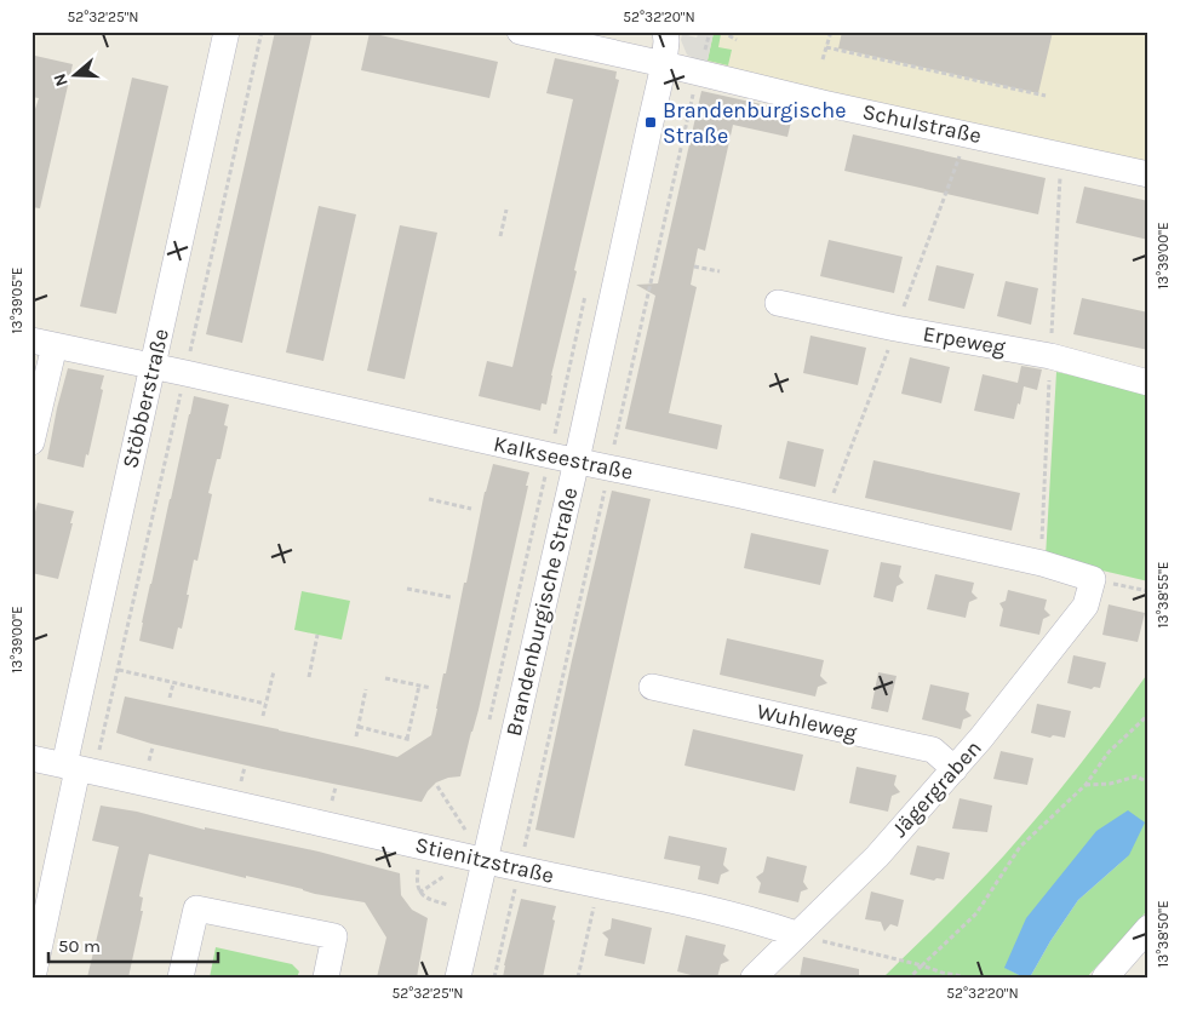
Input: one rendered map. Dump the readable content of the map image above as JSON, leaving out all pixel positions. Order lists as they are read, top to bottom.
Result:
{
  "streets": {
    "street": [
      "Schulstraße",
      "Erpeweg",
      "Stöbberstraße",
      "Kalkseestraße",
      "Brandenburgische Straße",
      "Wuhleweg",
      "Jägergraben",
      "Stienitzstraße"
    ]
  },
  "crossings": [
    ["Schulstraße", "Brandenburgische Straße"],
    ["Stöbberstraße", "Kalkseestraße"],
    ["Stöbberstraße", "Stienitzstraße"],
    ["Kalkseestraße", "Brandenburgische Straße"],
    ["Kalkseestraße", "Jägergraben"],
    ["Brandenburgische Straße", "Stienitzstraße"],
    ["Wuhleweg", "Jägergraben"],
    ["Jägergraben", "Stienitzstraße"]
  ],
  "places": {
    "transit": ["Brandenburgische Straße"]
  },
  "scale_bar": "50 m",
  "north": "left",
  "coordinates": [
    "52°32'25\"N",
    "52°32'20\"N",
    "13°39'00\"E",
    "13°39'05\"E",
    "13°38'55\"E",
    "13°38'50\"E"
  ]
}
